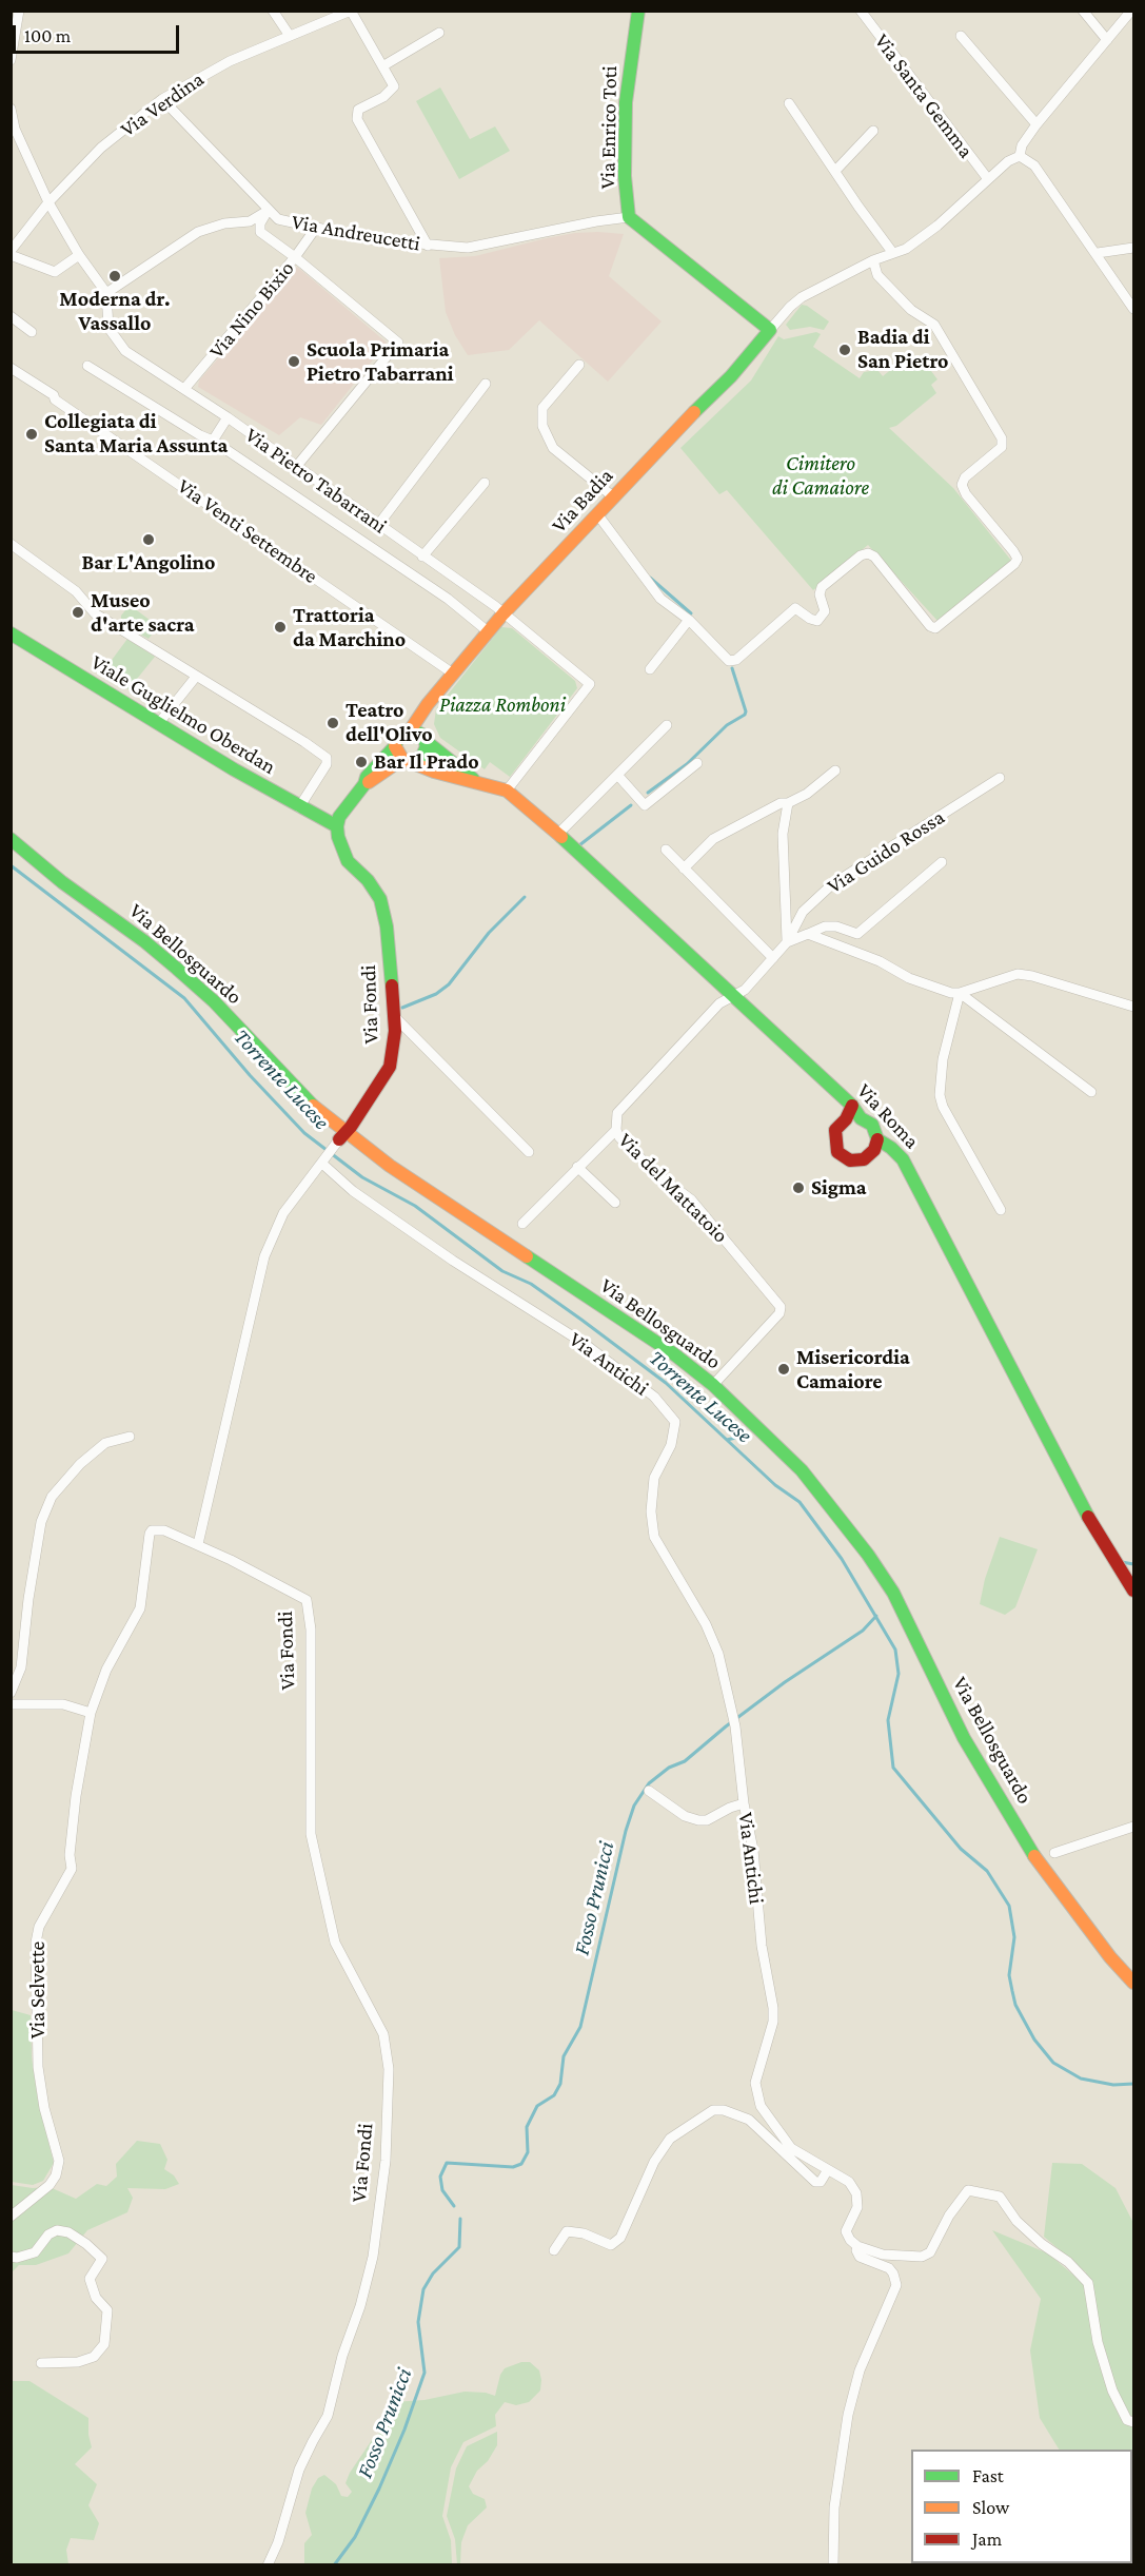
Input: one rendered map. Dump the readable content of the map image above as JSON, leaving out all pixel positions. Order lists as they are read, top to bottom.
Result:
{
  "streets": {
    "street": [
      "Via Santa Gemma",
      "Via Verdina",
      "Via Enrico Toti",
      "Via Andreucetti",
      "Via Nino Bixio",
      "Via Pietro Tabarrani",
      "Via Badia",
      "Via Venti Settembre",
      "Viale Guglielmo Oberdan",
      "Via Guido Rossa",
      "Via Bellosguardo",
      "Via Fondi",
      "Via Roma",
      "Via del Mattatoio",
      "Via Antichi",
      "Via Selvette"
    ]
  },
  "crossings": [
    ["Via Enrico Toti", "Via Andreucetti"],
    ["Via Enrico Toti", "Via Badia"],
    ["Via Andreucetti", "Via Nino Bixio"],
    ["Via Andreucetti", "Via Pietro Tabarrani"],
    ["Via Nino Bixio", "Via Pietro Tabarrani"],
    ["Via Pietro Tabarrani", "Via Badia"],
    ["Via Pietro Tabarrani", "Via Roma"],
    ["Via Badia", "Via Venti Settembre"],
    ["Via Badia", "Viale Guglielmo Oberdan"],
    ["Via Badia", "Via Fondi"],
    ["Via Badia", "Via Roma"],
    ["Viale Guglielmo Oberdan", "Via Fondi"],
    ["Via Guido Rossa", "Via del Mattatoio"],
    ["Via Bellosguardo", "Via Fondi"],
    ["Via Bellosguardo", "Via del Mattatoio"],
    ["Via Fondi", "Via Antichi"],
    ["Via Fondi", "Via Selvette"],
    ["Via Roma", "Via del Mattatoio"]
  ],
  "water": ["Torrente Lucese", "Fosso Prunicci"],
  "parks": ["Cimitero di Camaiore", "Piazza Romboni"],
  "places": [
    "Moderna dr. Vassallo",
    "Badia di San Pietro",
    "Scuola Primaria Pietro Tabarrani",
    "Collegiata di Santa Maria Assunta",
    "Bar L'Angolino",
    "Museo d'arte sacra",
    "Trattoria da Marchino",
    "Teatro dell'Olivo",
    "Bar Il Prado",
    "Sigma",
    "Misericordia Camaiore"
  ],
  "legend": ["Fast", "Slow", "Jam"],
  "scale_bar": "100 m"
}
